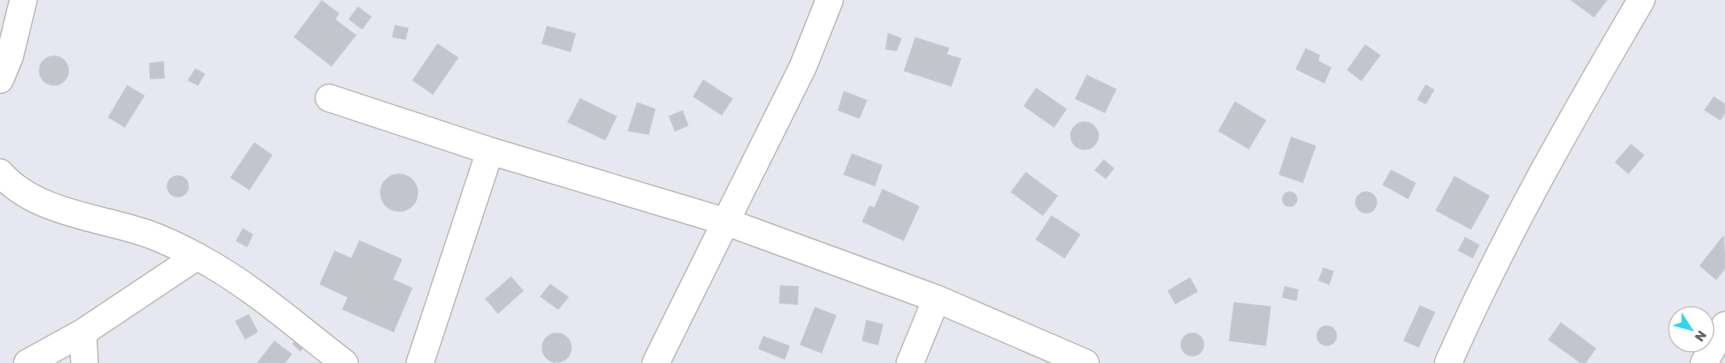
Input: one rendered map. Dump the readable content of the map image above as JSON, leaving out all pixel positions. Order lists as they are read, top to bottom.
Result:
{
  "north": "bottom right"
}
